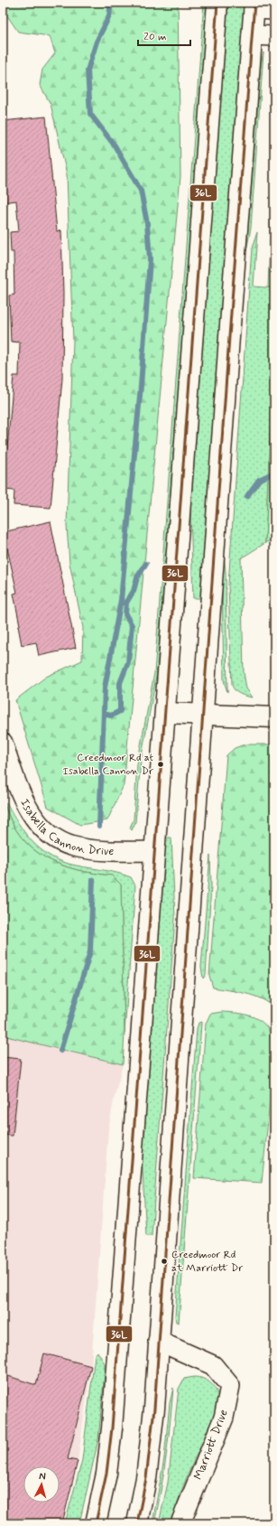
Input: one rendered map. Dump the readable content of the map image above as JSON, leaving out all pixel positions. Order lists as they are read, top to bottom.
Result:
{
  "streets": {
    "street": ["Isabella Cannon Drive", "Marriott Drive"]
  },
  "places": ["Creedmoor Rd at Isabella Cannon Dr", "Creedmoor Rd at Marriott Dr"],
  "lines": ["transit line 36L"],
  "scale_bar": "20 m",
  "north": "top"
}
